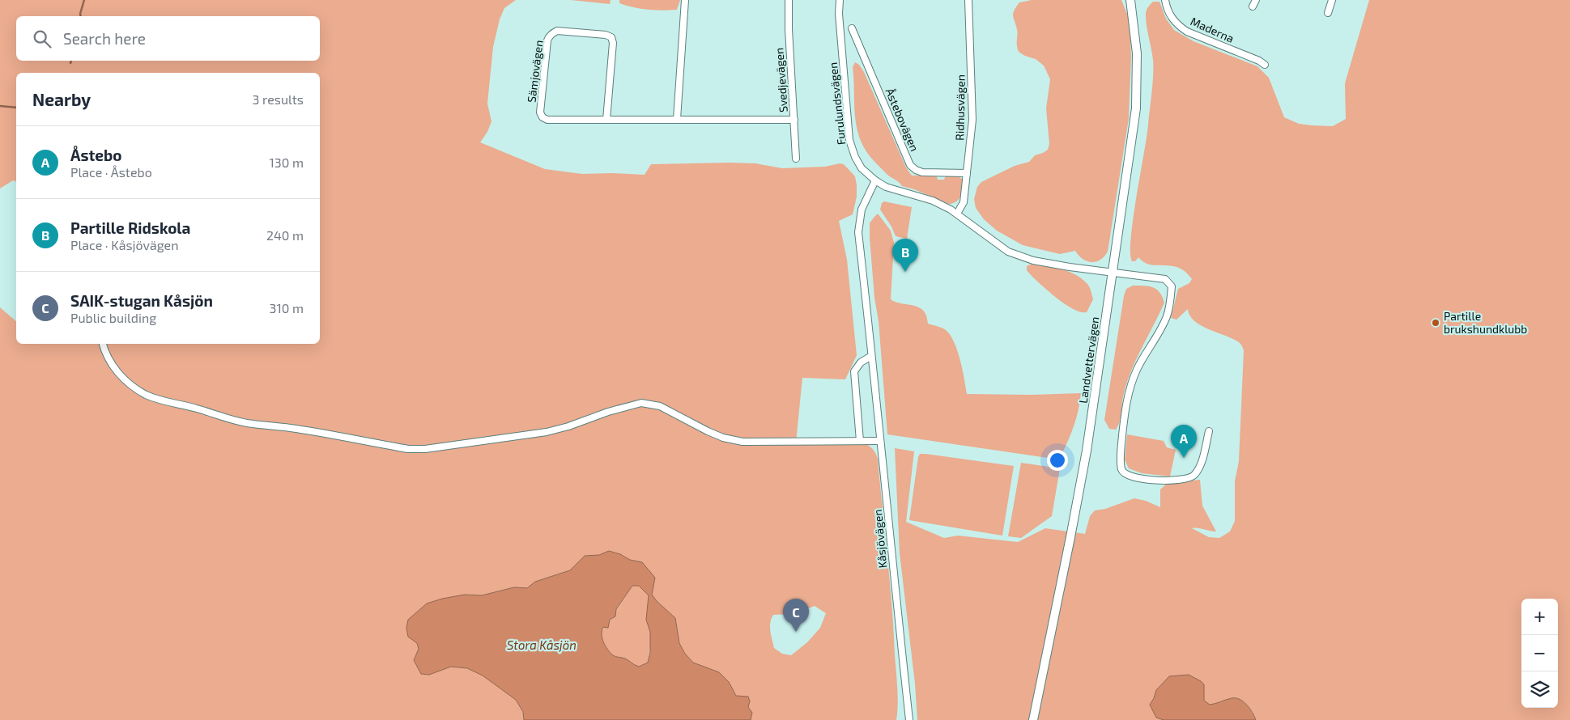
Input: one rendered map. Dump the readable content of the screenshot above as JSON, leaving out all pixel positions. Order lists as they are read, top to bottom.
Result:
{
  "streets": {
    "street": [
      "Maderna",
      "Sämjovägen",
      "Svedjevägen",
      "Furulundsvägen",
      "Ridhusvägen",
      "Åstebovägen",
      "Landvettervägen",
      "Kåsjövägen"
    ]
  },
  "crossings": [
    ["Sämjovägen", "Svedjevägen"],
    ["Furulundsvägen", "Ridhusvägen"],
    ["Furulundsvägen", "Landvettervägen"],
    ["Furulundsvägen", "Kåsjövägen"],
    ["Ridhusvägen", "Åstebovägen"]
  ],
  "water": ["Stora Kåsjön"],
  "places": ["Partille brukshundklubb"],
  "page": {
    "search": "Search here",
    "heading": ["Nearby", "3 results"],
    "list": [
      {
        "mark": "A",
        "name": "Åstebo",
        "note": "Place · Åstebo",
        "value": "130 m"
      },
      {
        "mark": "B",
        "name": "Partille Ridskola",
        "note": "Place · Kåsjövägen",
        "value": "240 m"
      },
      {
        "mark": "C",
        "name": "SAIK-stugan Kåsjön",
        "note": "Public building",
        "value": "310 m"
      }
    ],
    "pins": ["B", "A", "C"],
    "map_buttons": ["+", "−"]
  }
}
